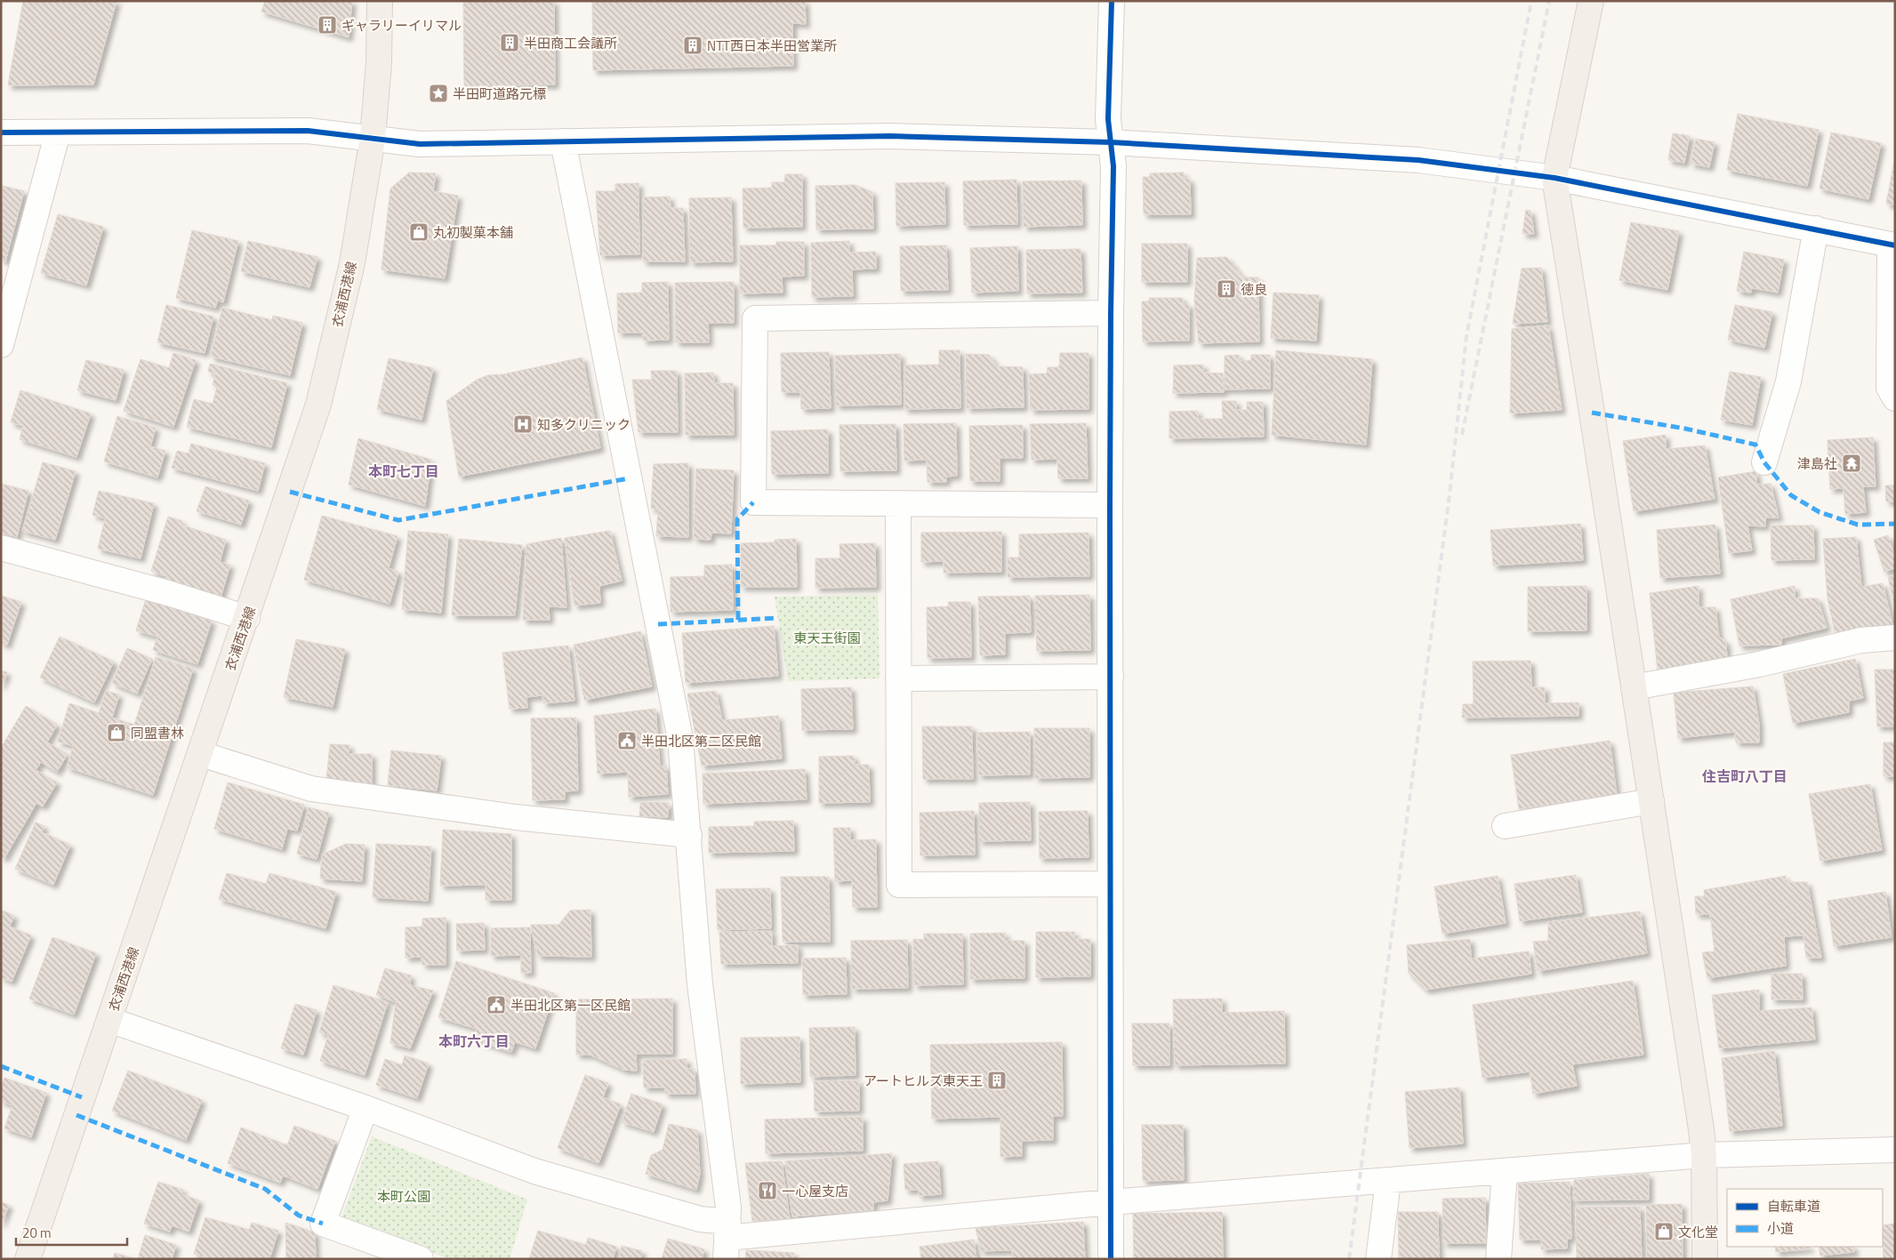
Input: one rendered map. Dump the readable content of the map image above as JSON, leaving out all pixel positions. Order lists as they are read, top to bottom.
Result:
{
  "streets": {
    "main road": ["衣浦西港線"]
  },
  "districts": ["本町七丁目", "住吉町八丁目", "本町六丁目"],
  "parks": ["東天王街園", "本町公園"],
  "places": {
    "building": [
      "ギャラリーイリマル",
      "半田商工会議所",
      "NTT西日本半田営業所",
      "徳良",
      "アートヒルズ東天王"
    ],
    "place": ["半田町道路元標"],
    "shop": ["丸初製菓本舗", "同盟書林", "文化堂"],
    "hospital": ["知多クリニック"],
    "temple": ["津島社"],
    "public building": ["半田北区第二区民館", "半田北区第一区民館"],
    "restaurant": ["一心屋支店"]
  },
  "legend": ["自転車道", "小道"],
  "scale_bar": "20 m"
}
